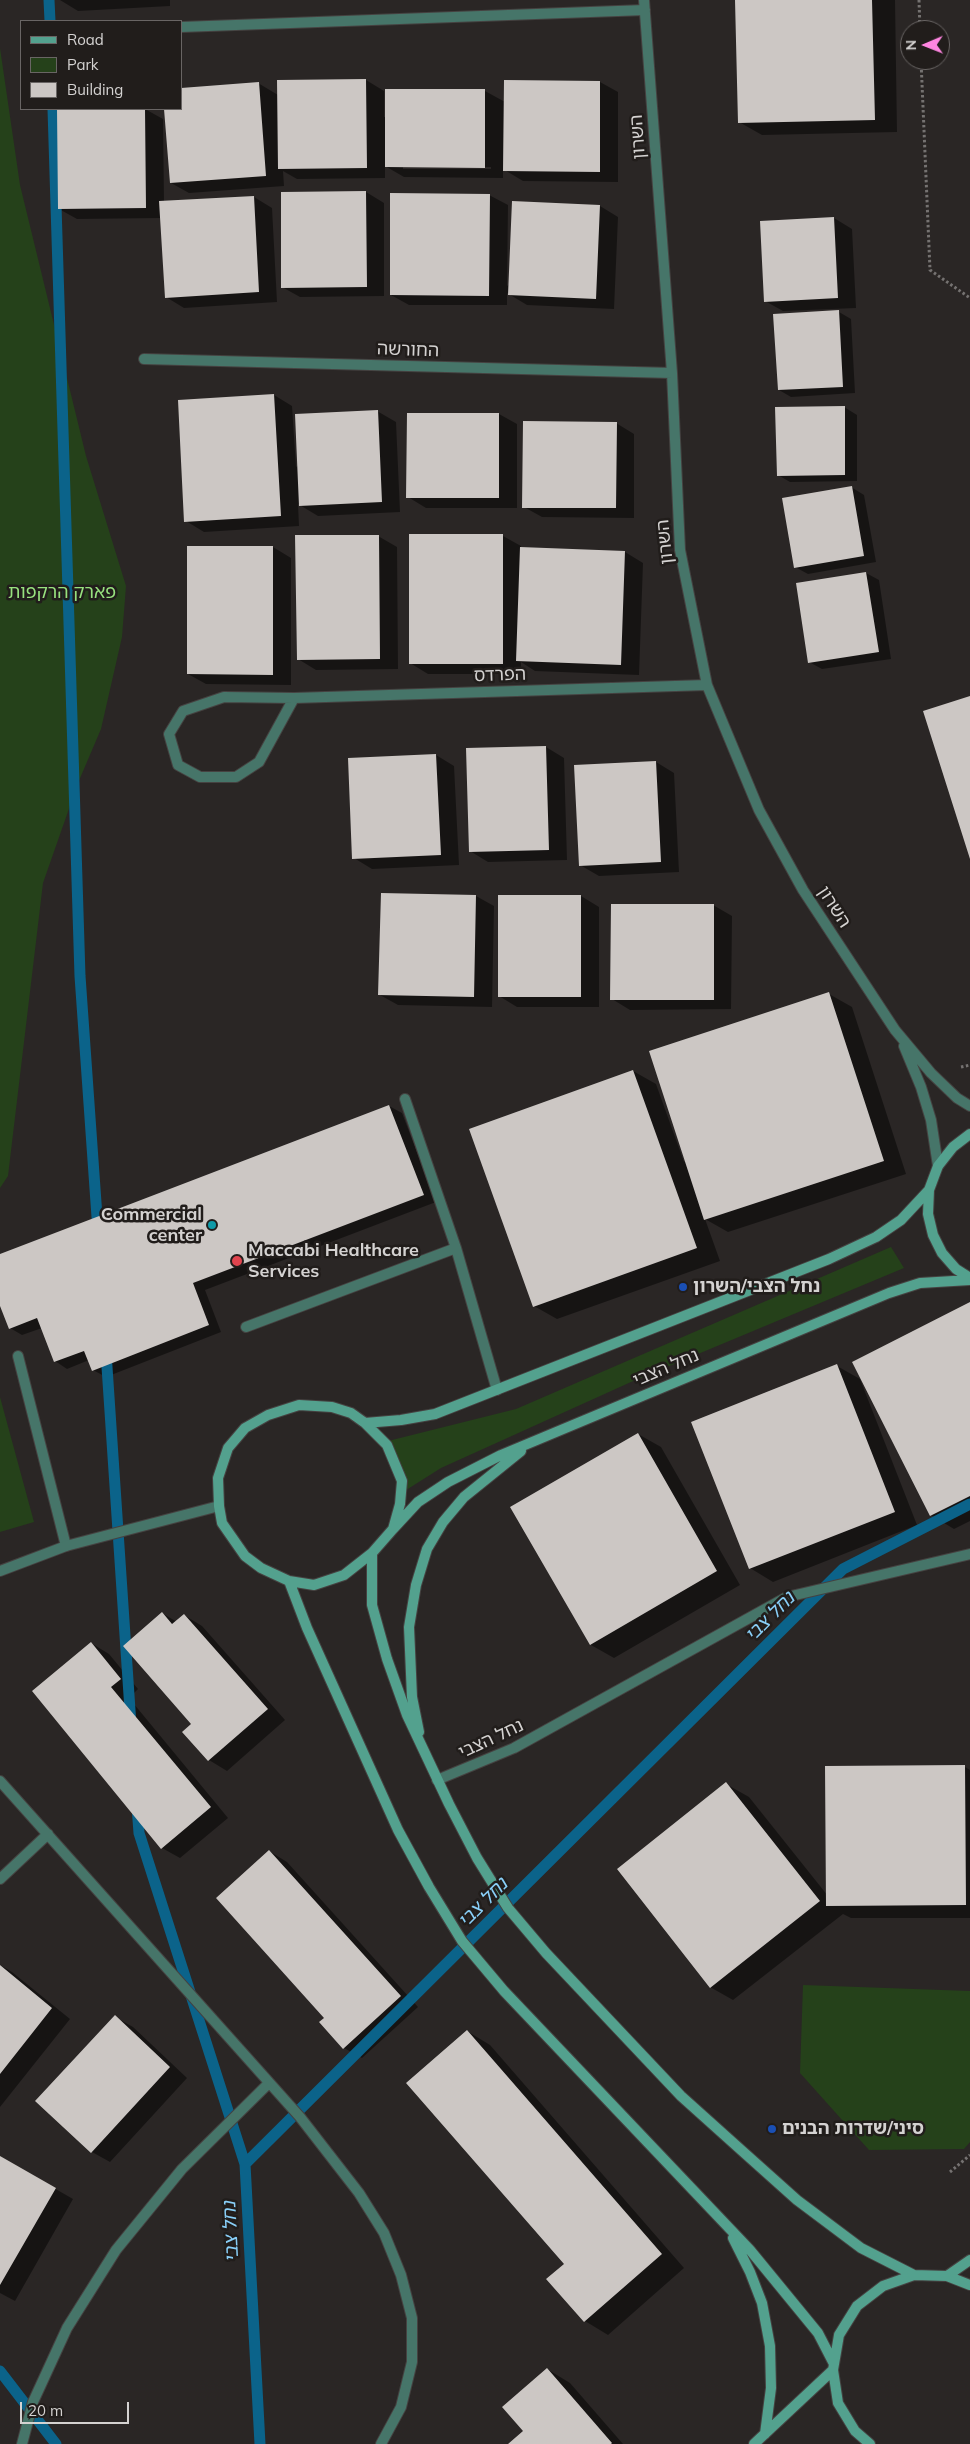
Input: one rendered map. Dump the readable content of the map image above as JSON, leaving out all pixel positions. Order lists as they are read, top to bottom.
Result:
{
  "streets": {
    "street": [
      "השרון",
      "החורשה",
      "הפרדס",
      "נחל הצבי"
    ]
  },
  "crossings": [
    ["השרון", "החורשה"],
    ["השרון", "הפרדס"]
  ],
  "water": ["נחל צבי"],
  "parks": ["פארק הרקפות"],
  "places": [
    "Commercial center",
    "Maccabi Healthcare Services",
    "נחל הצבי/השרון",
    "סיני/שדרות הבנים"
  ],
  "legend": ["Road", "Park", "Building"],
  "scale_bar": "20 m",
  "north": "left"
}
